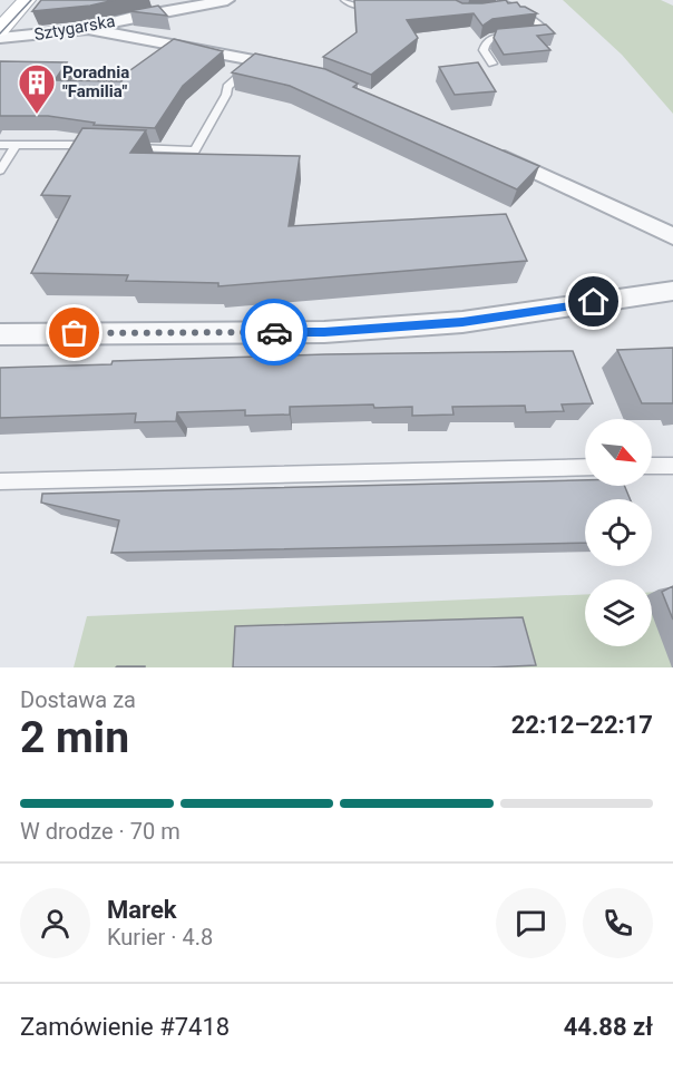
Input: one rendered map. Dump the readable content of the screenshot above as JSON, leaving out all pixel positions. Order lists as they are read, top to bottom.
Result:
{
  "streets": {
    "street": ["Sztygarska"]
  },
  "places": {
    "building": ["Poradnia \"Familia\""]
  },
  "north": "bottom right",
  "page": {
    "heading": ["2 min", "Dostawa za", "22:12–22:17"],
    "panel": [
      "Marek",
      "Kurier · 4.8",
      "Zamówienie #7418",
      "44.88 zł"
    ],
    "bar": "W drodze · 70 m"
  }
}
